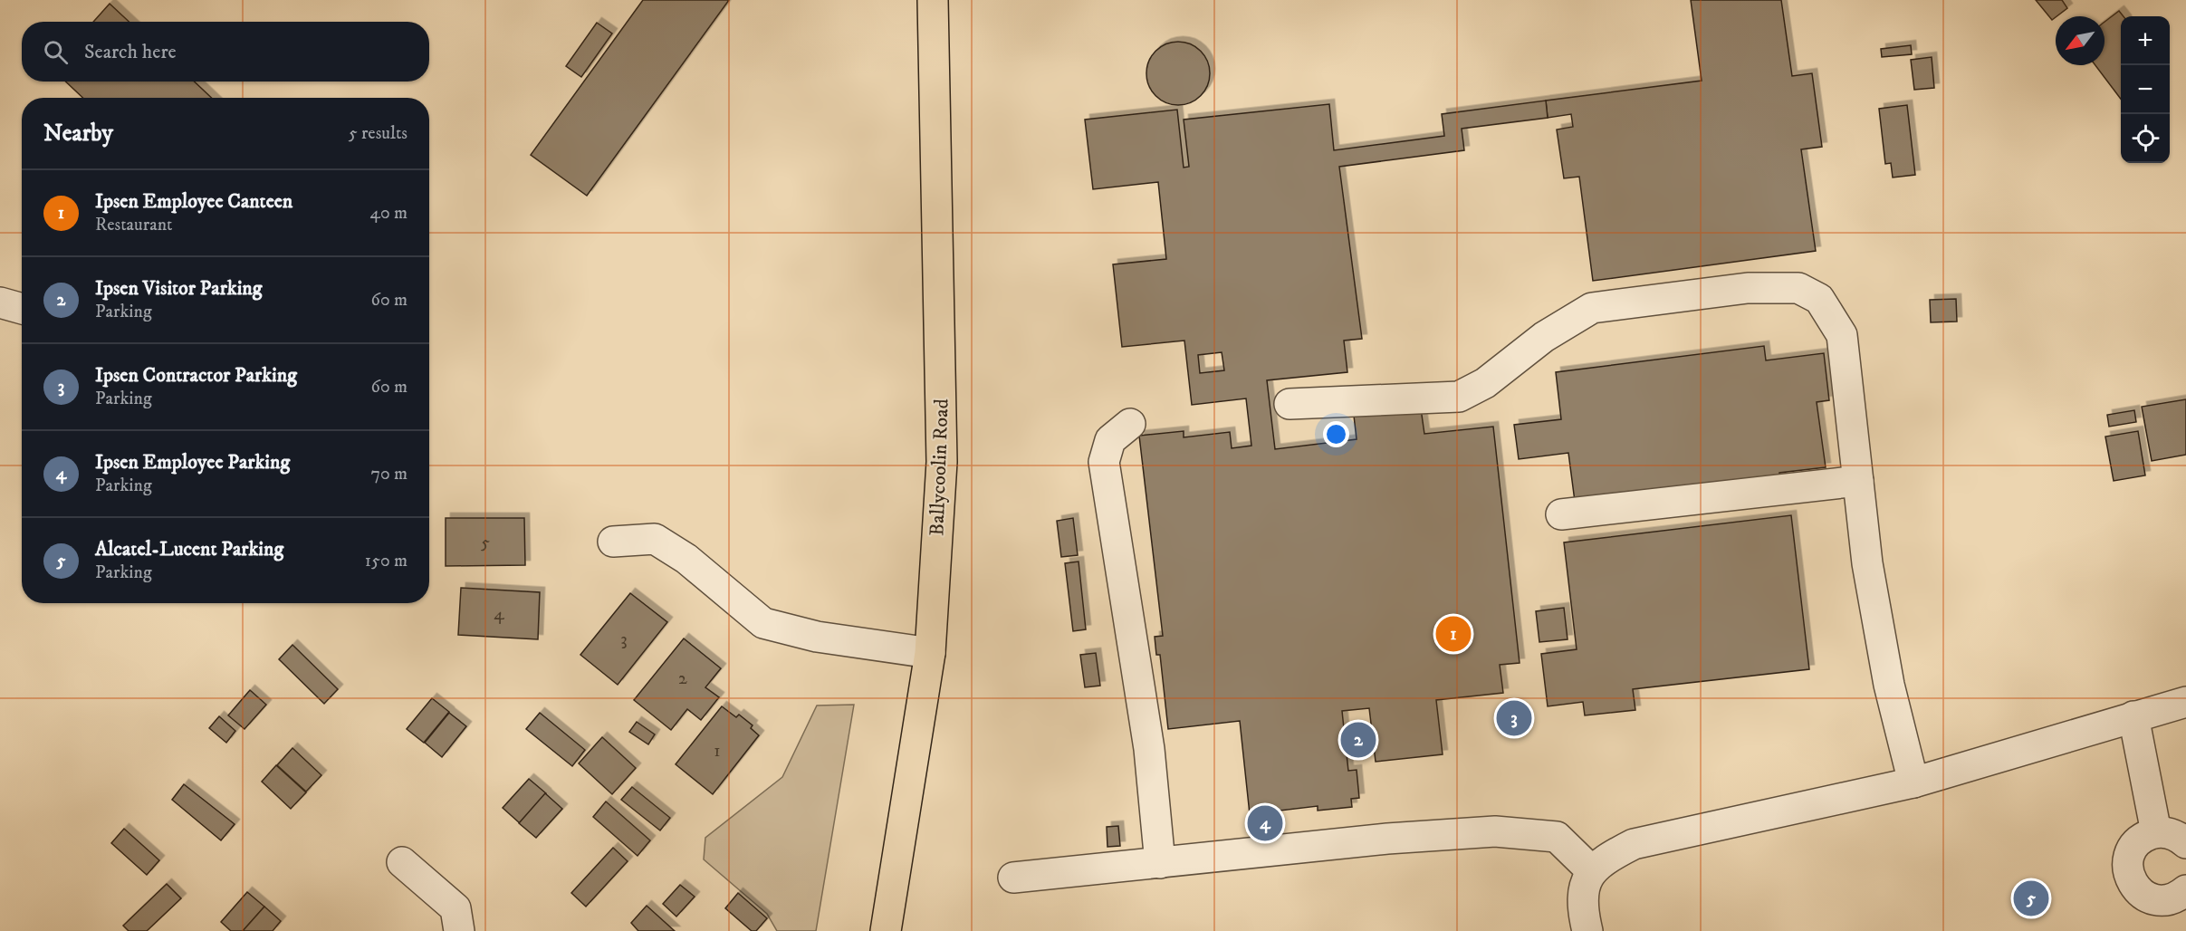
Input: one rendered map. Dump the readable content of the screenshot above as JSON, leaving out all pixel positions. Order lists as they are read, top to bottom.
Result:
{
  "streets": {
    "main road": ["Ballycoolin Road"]
  },
  "house_numbers": [
    "5",
    "4",
    "3",
    "2",
    "1"
  ],
  "north": "bottom left",
  "page": {
    "map_buttons": ["+", "−"],
    "search": "Search here",
    "heading": ["Nearby", "5 results"],
    "list": [
      {
        "mark": "1",
        "name": "Ipsen Employee Canteen",
        "note": "Restaurant",
        "value": "40 m"
      },
      {
        "mark": "2",
        "name": "Ipsen Visitor Parking",
        "note": "Parking",
        "value": "60 m"
      },
      {
        "mark": "3",
        "name": "Ipsen Contractor Parking",
        "note": "Parking",
        "value": "60 m"
      },
      {
        "mark": "4",
        "name": "Ipsen Employee Parking",
        "note": "Parking",
        "value": "70 m"
      },
      {
        "mark": "5",
        "name": "Alcatel-Lucent Parking",
        "note": "Parking",
        "value": "150 m"
      }
    ],
    "pins": [
      "1",
      "3",
      "2",
      "4",
      "5"
    ]
  }
}
